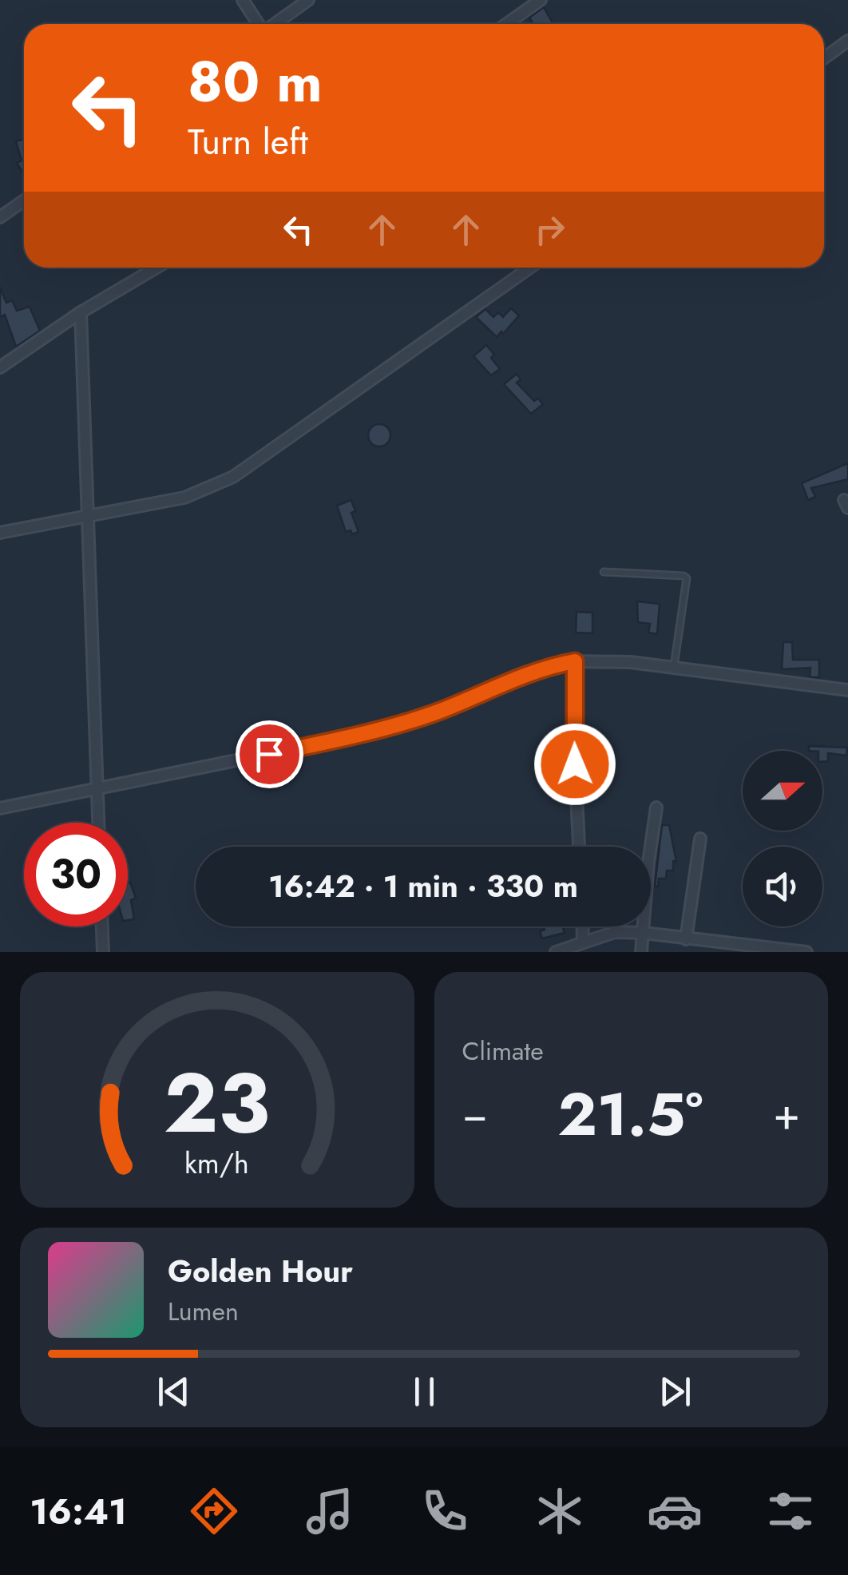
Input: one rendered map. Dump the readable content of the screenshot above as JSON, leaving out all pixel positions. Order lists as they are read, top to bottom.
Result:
{
  "north": "right",
  "page": {
    "turn": ["80 m", "Turn left"],
    "limit": "30",
    "trip": "16:42 · 1 min · 330 m",
    "tile": "Climate",
    "heat": ["−", "21.5°", "+"],
    "song": ["Golden Hour", "Lumen"],
    "tabs": "16:41",
    "gauge": ["23", "km/h"]
  }
}
